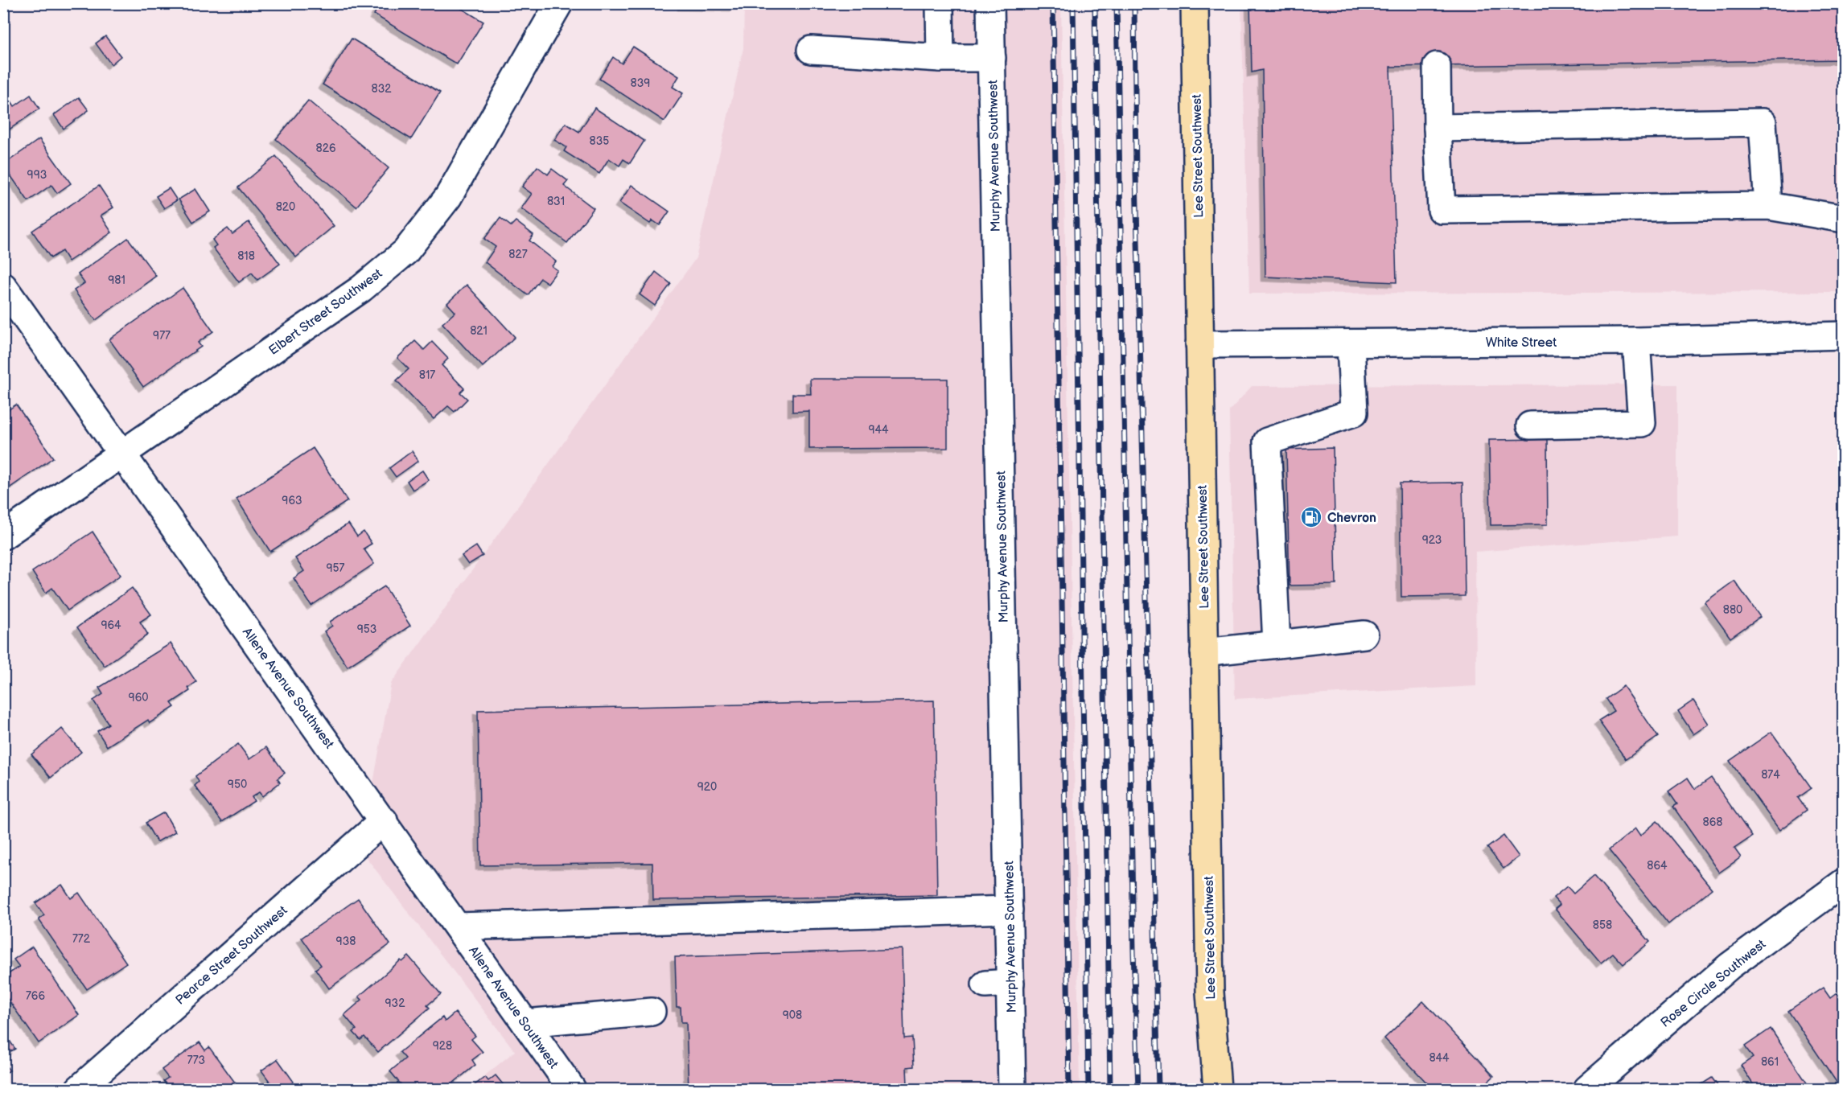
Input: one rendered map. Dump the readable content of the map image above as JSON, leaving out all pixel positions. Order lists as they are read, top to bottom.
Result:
{
  "streets": {
    "main road": ["Lee Street Southwest"],
    "street": [
      "Murphy Avenue Southwest",
      "Elbert Street Southwest",
      "White Street",
      "Allene Avenue Southwest",
      "Pearce Street Southwest",
      "Rose Circle Southwest"
    ]
  },
  "crossings": [
    ["Lee Street Southwest", "White Street"],
    ["Elbert Street Southwest", "Allene Avenue Southwest"],
    ["Allene Avenue Southwest", "Pearce Street Southwest"]
  ],
  "places": {
    "fuel station": ["Chevron"]
  },
  "house_numbers": [
    "839",
    "832",
    "835",
    "826",
    "993",
    "831",
    "820",
    "827",
    "818",
    "981",
    "821",
    "977",
    "817",
    "944",
    "963",
    "923",
    "957",
    "880",
    "964",
    "953",
    "960",
    "874",
    "950",
    "920",
    "868",
    "864",
    "858",
    "772",
    "938",
    "766",
    "932",
    "908",
    "928",
    "844",
    "773",
    "861"
  ]
}
